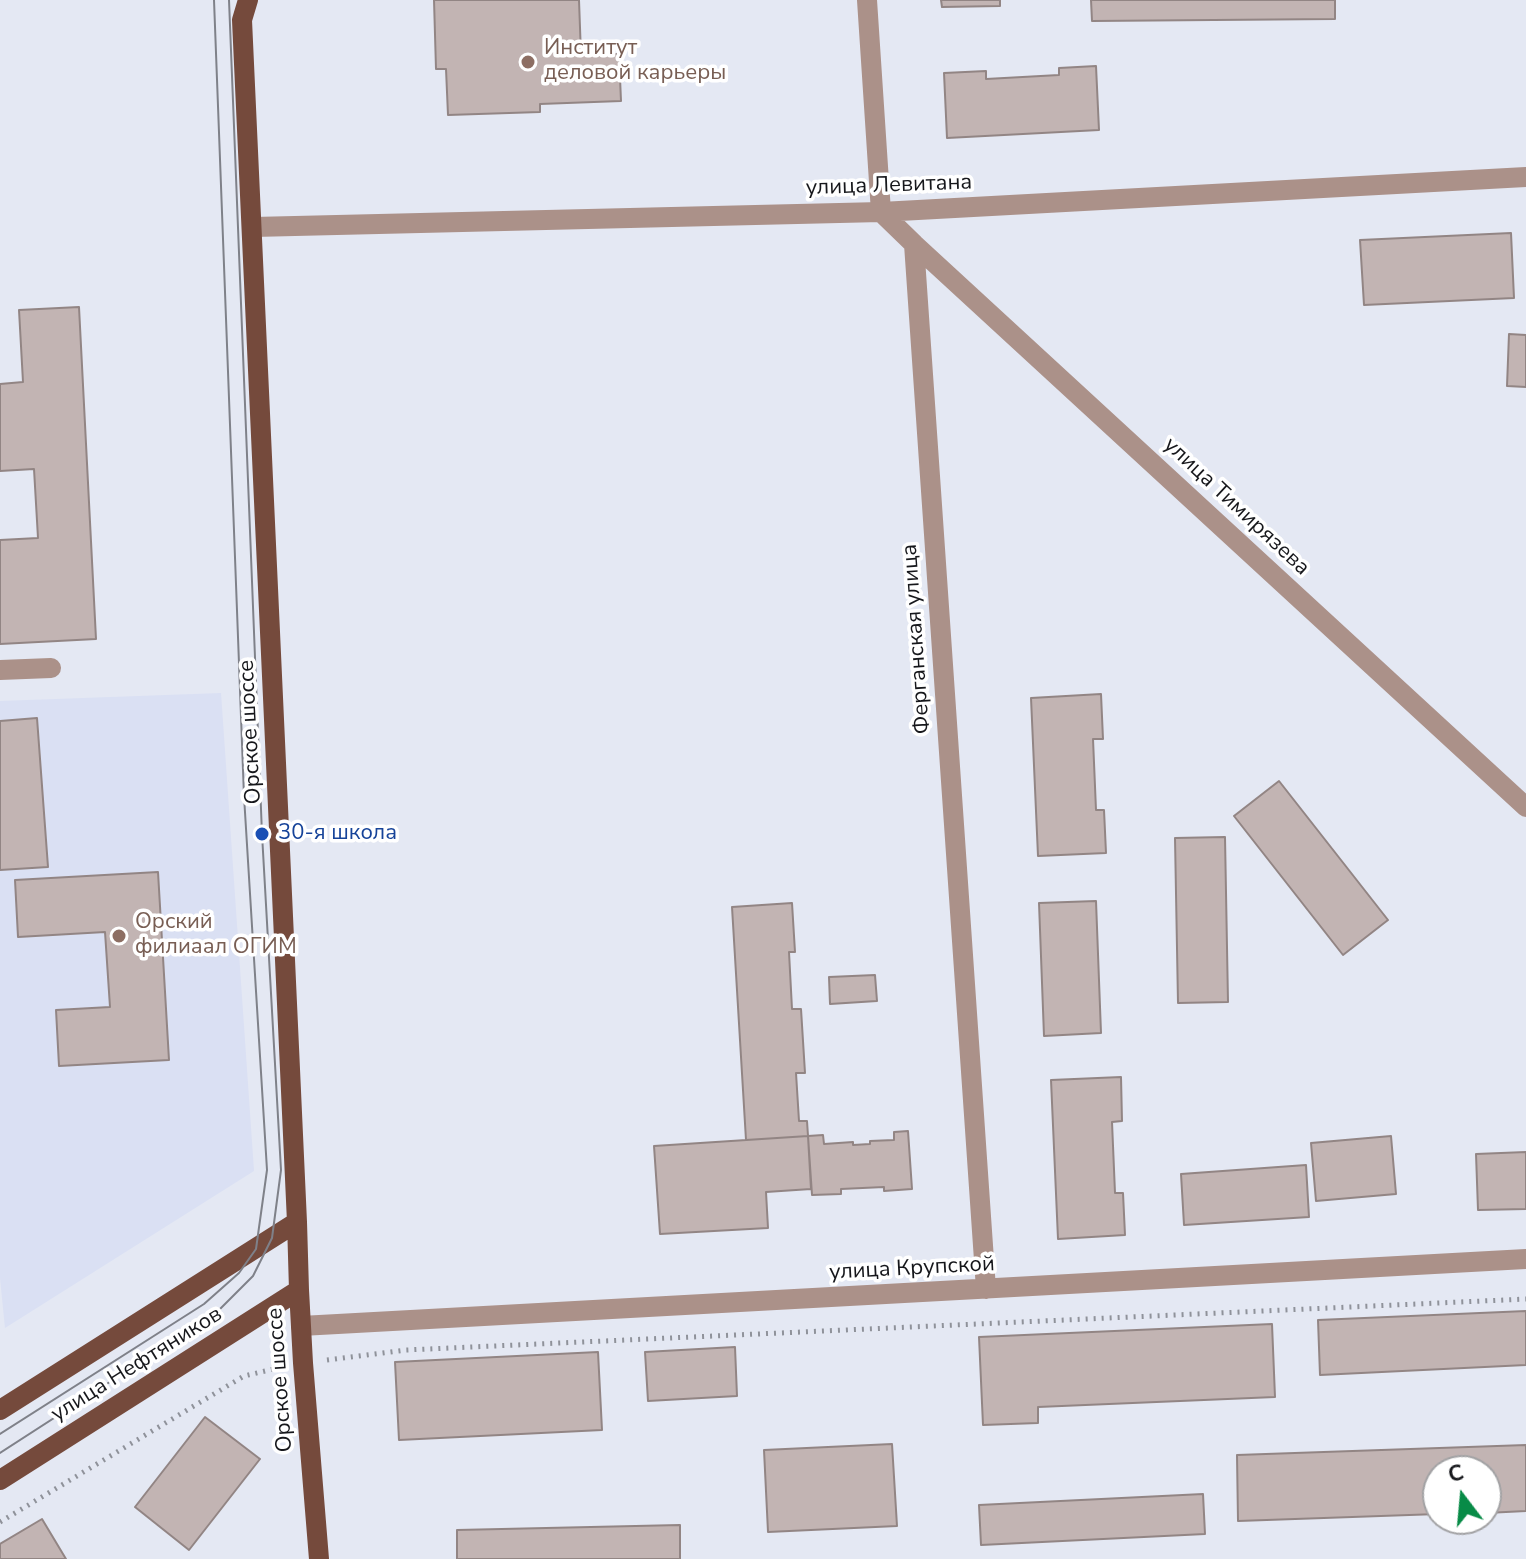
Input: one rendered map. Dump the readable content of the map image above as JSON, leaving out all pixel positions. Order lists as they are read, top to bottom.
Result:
{
  "streets": {
    "main road": ["Орское шоссе", "улица Нефтяников"],
    "street": [
      "улица Левитана",
      "улица Тимирязева",
      "Ферганская улица",
      "улица Крупской"
    ]
  },
  "crossings": [
    ["улица Левитана", "Орское шоссе"],
    ["улица Тимирязева", "Ферганская улица"],
    ["Ферганская улица", "улица Крупской"],
    ["Орское шоссе", "улица Крупской"],
    ["Орское шоссе", "улица Нефтяников"]
  ],
  "places": ["Институт деловой карьеры", "30-я школа", "Орский филиаал ОГИМ"],
  "north": "top"
}
